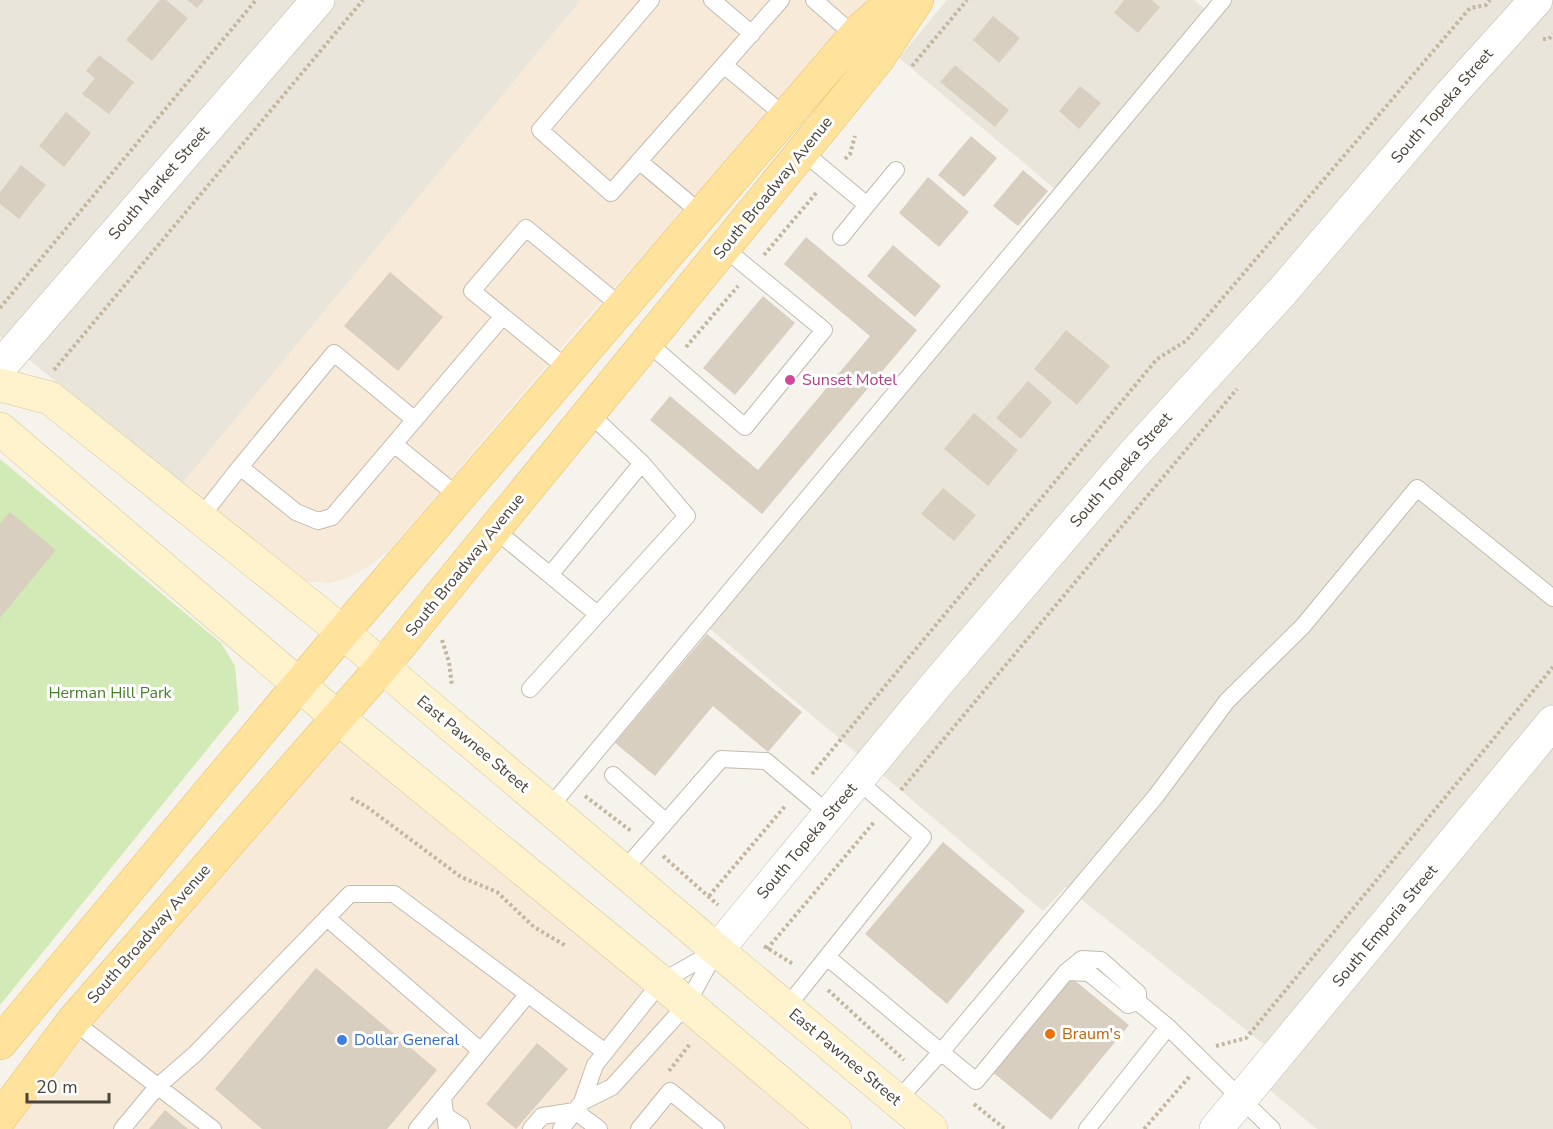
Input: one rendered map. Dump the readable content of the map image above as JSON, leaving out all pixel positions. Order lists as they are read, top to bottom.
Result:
{
  "streets": {
    "main road": ["South Broadway Avenue", "East Pawnee Street"],
    "street": ["South Topeka Street", "South Market Street", "South Emporia Street"]
  },
  "crossings": [
    ["South Topeka Street", "East Pawnee Street"],
    ["South Broadway Avenue", "East Pawnee Street"]
  ],
  "parks": ["Herman Hill Park"],
  "places": ["Sunset Motel", "Braum's", "Dollar General"],
  "scale_bar": "20 m"
}
